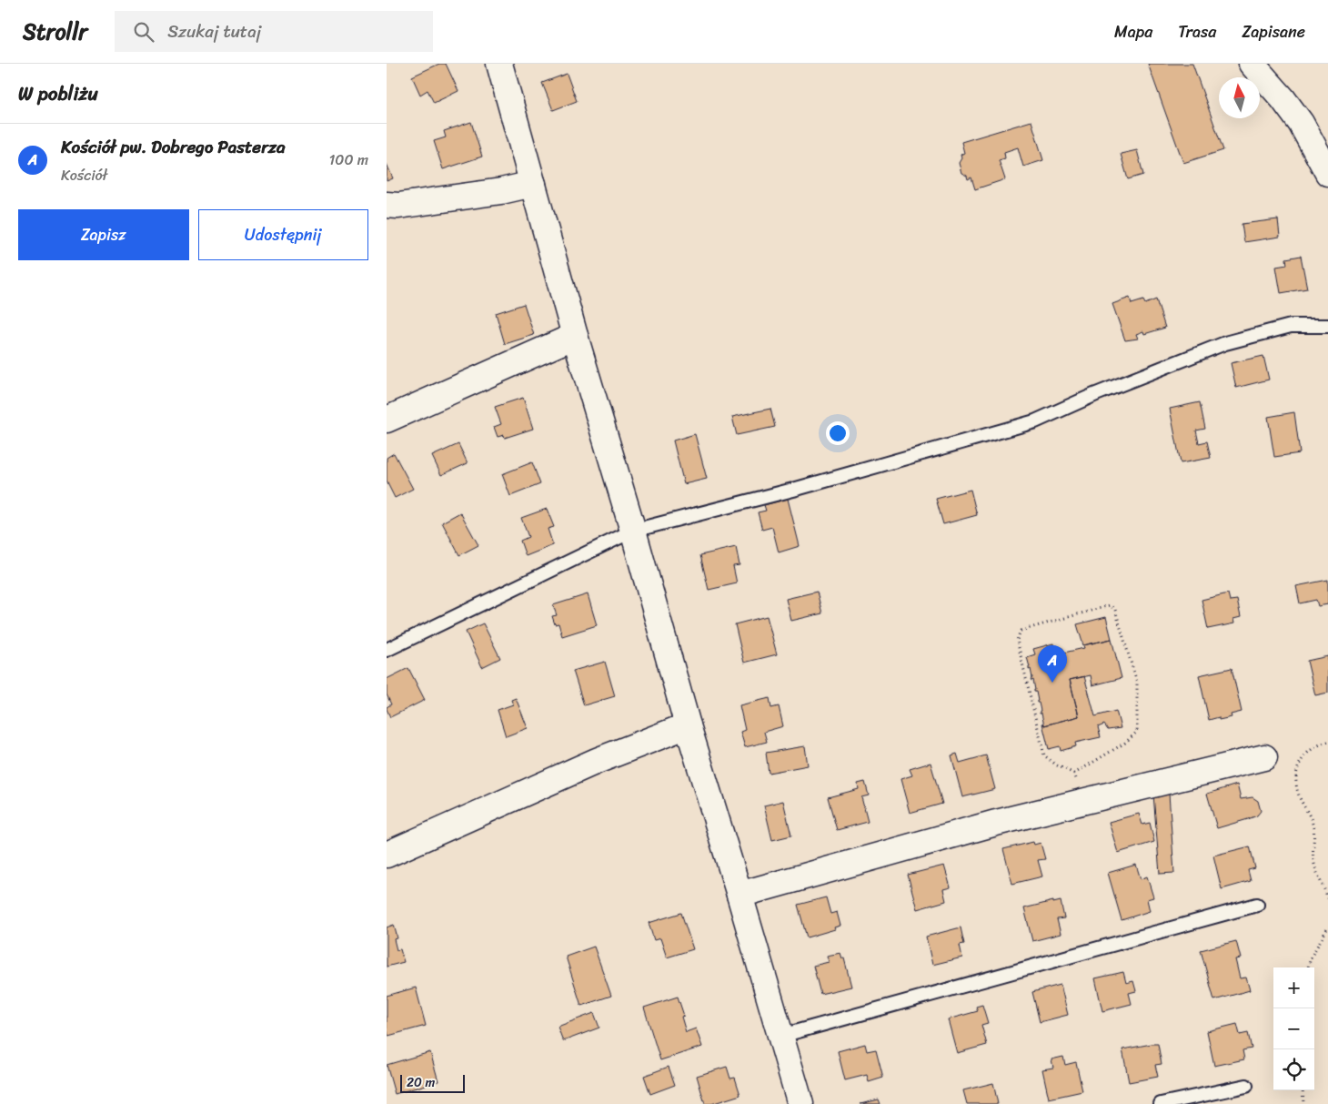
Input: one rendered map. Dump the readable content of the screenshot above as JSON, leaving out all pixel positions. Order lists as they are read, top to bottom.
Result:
{
  "scale_bar": "20 m",
  "north": "top",
  "page": {
    "header": "Strollr",
    "search": "Szukaj tutaj",
    "nav": ["Mapa", "Trasa", "Zapisane"],
    "heading": "W pobliżu",
    "list": [
      {
        "mark": "A",
        "name": "Kościół pw. Dobrego Pasterza",
        "note": "Kościół",
        "value": "100 m"
      }
    ],
    "buttons": ["Zapisz", "Udostępnij"],
    "pins": "A",
    "map_buttons": ["+", "−"],
    "scale": "20 m"
  }
}
